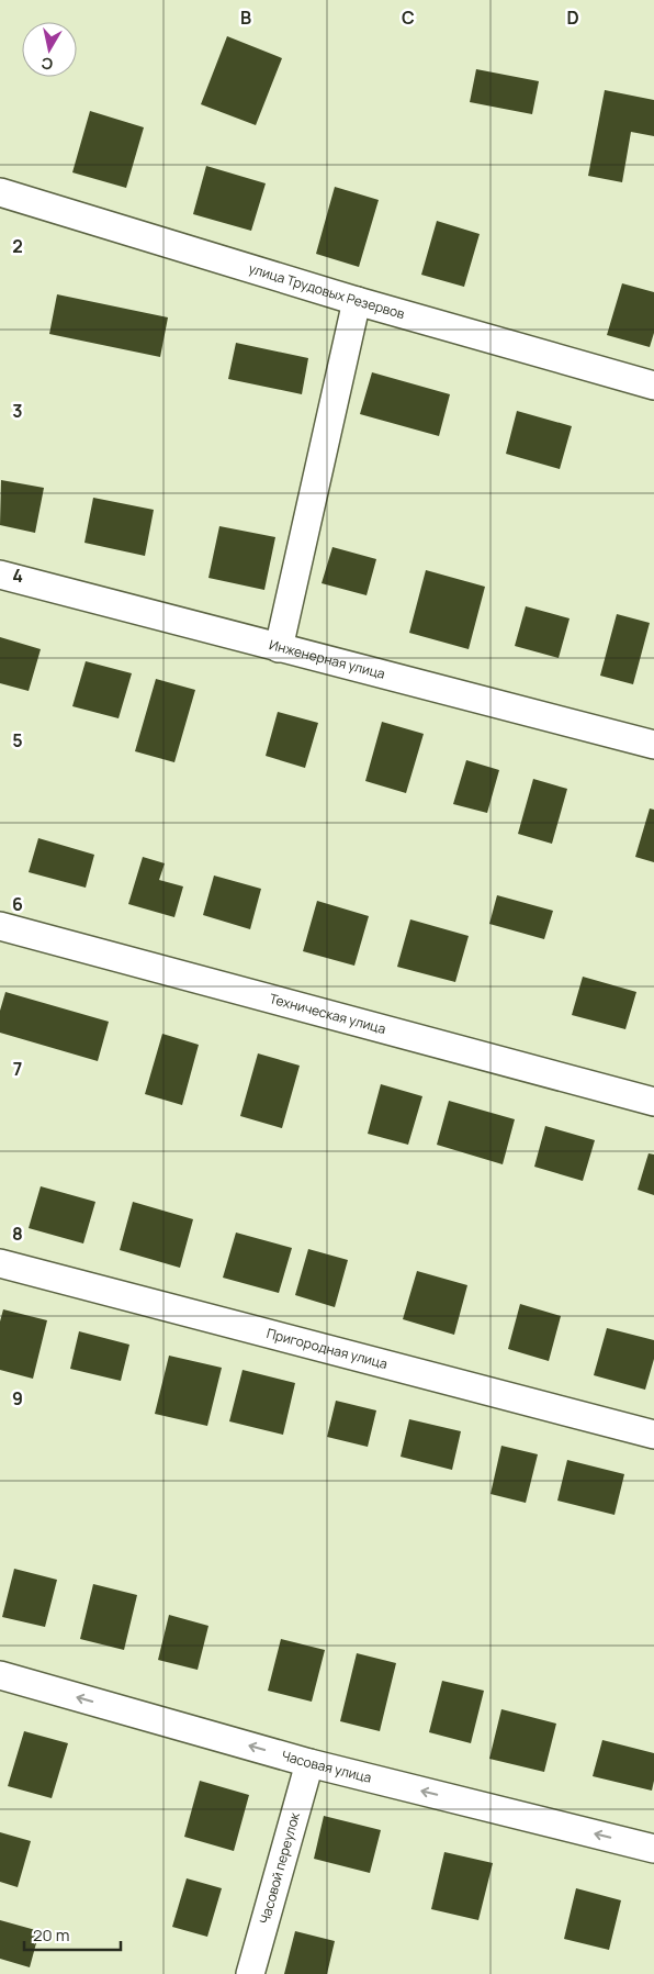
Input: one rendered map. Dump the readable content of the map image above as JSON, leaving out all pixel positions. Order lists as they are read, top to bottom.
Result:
{
  "streets": {
    "street": [
      "улица Трудовых Резервов",
      "Инженерная улица",
      "Техническая улица",
      "Пригородная улица",
      "Часовая улица",
      "Часовой переулок"
    ]
  },
  "crossings": [
    ["Часовая улица", "Часовой переулок"]
  ],
  "one_way": ["Часовая улица"],
  "scale_bar": "20 m",
  "north": "bottom",
  "grid": {
    "columns": ["B", "C", "D"],
    "rows": [
      "2",
      "3",
      "4",
      "5",
      "6",
      "7",
      "8",
      "9"
    ]
  }
}
